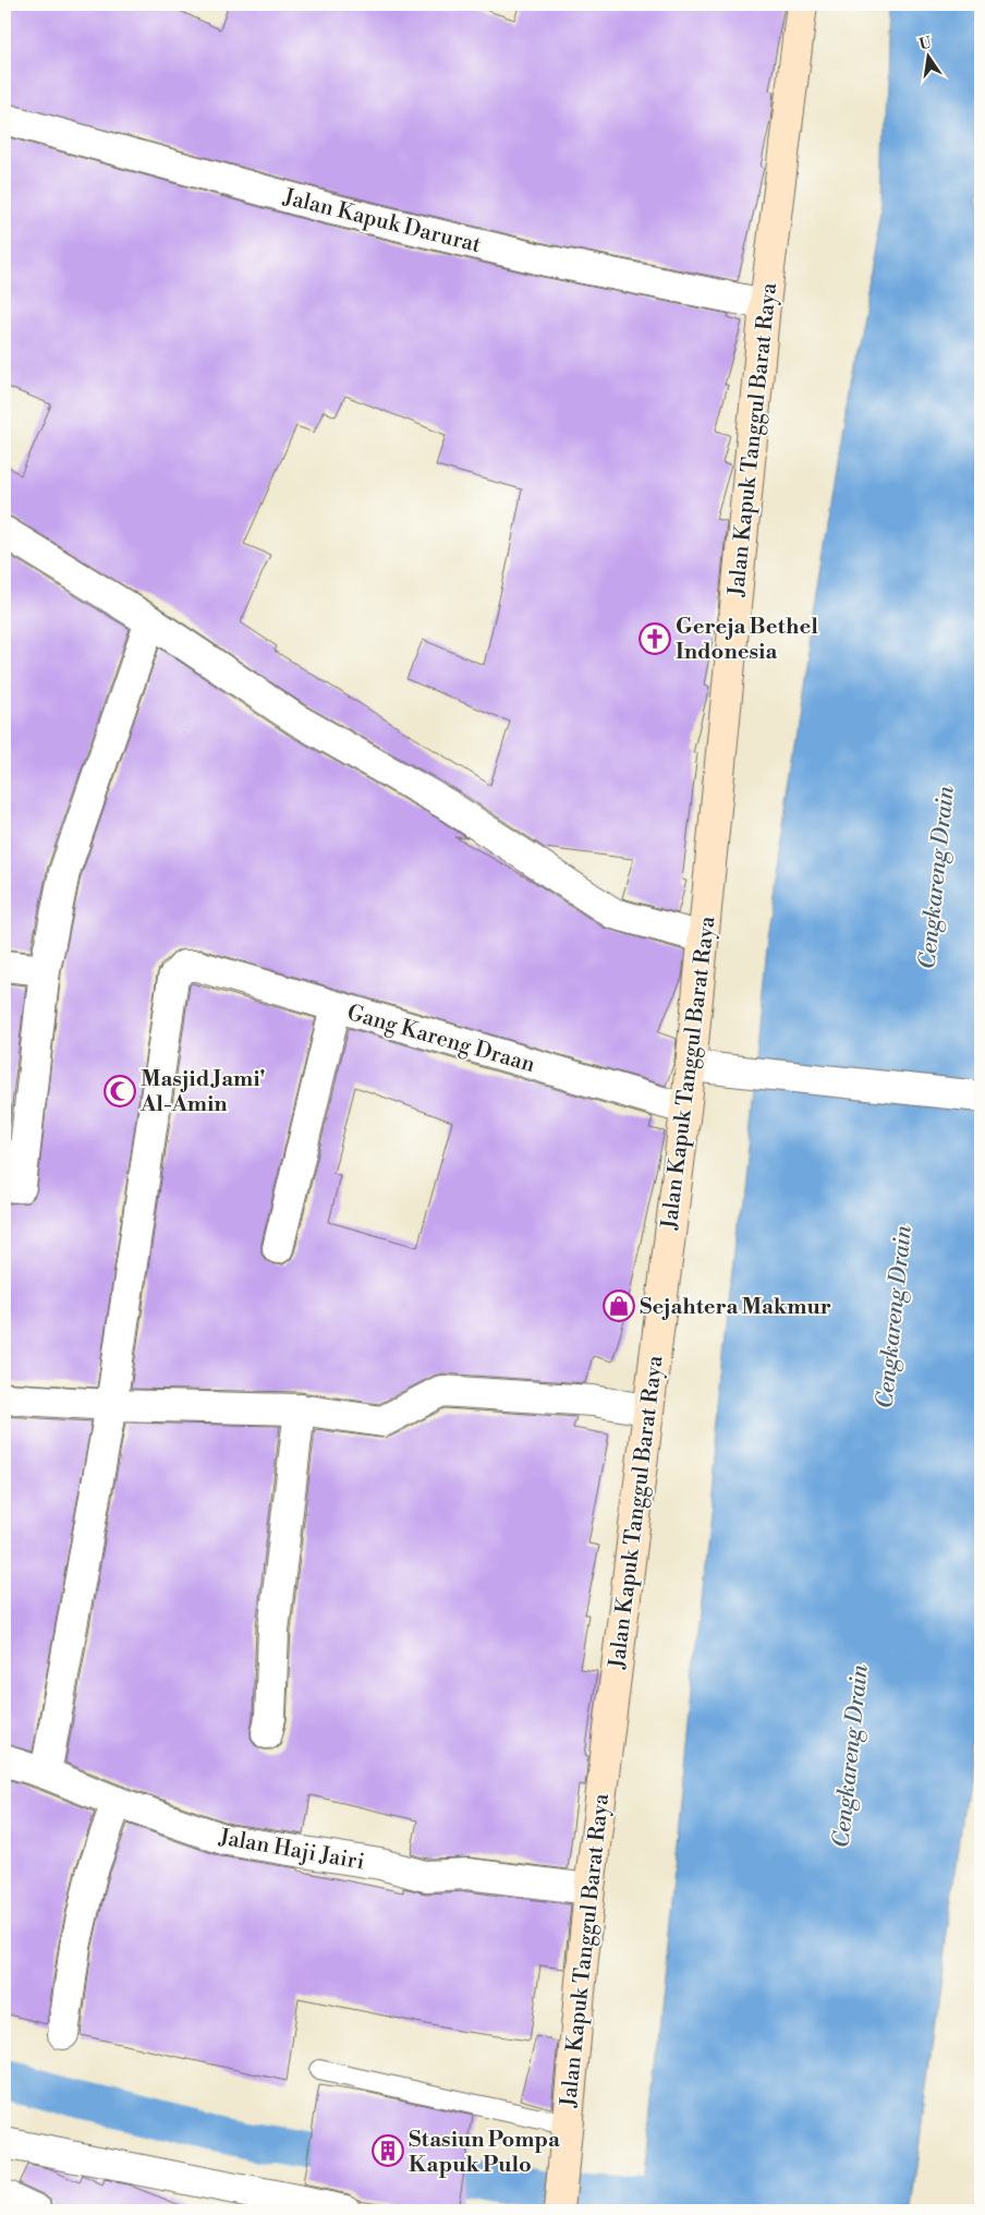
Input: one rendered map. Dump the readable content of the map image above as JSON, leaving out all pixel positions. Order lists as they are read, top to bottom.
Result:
{
  "streets": {
    "main road": ["Jalan Kapuk Tanggul Barat Raya"],
    "street": ["Jalan Kapuk Darurat", "Gang Kareng Draan", "Jalan Haji Jairi"]
  },
  "crossings": [
    ["Jalan Kapuk Darurat", "Jalan Kapuk Tanggul Barat Raya"],
    ["Jalan Kapuk Tanggul Barat Raya", "Gang Kareng Draan"],
    ["Jalan Kapuk Tanggul Barat Raya", "Jalan Haji Jairi"]
  ],
  "water": ["Cengkareng Drain"],
  "places": {
    "church": ["Gereja Bethel Indonesia"],
    "mosque": ["Masjid Jami' Al-Amin"],
    "shop": ["Sejahtera Makmur"],
    "building": ["Stasiun Pompa Kapuk Pulo"]
  },
  "north": "top"
}
